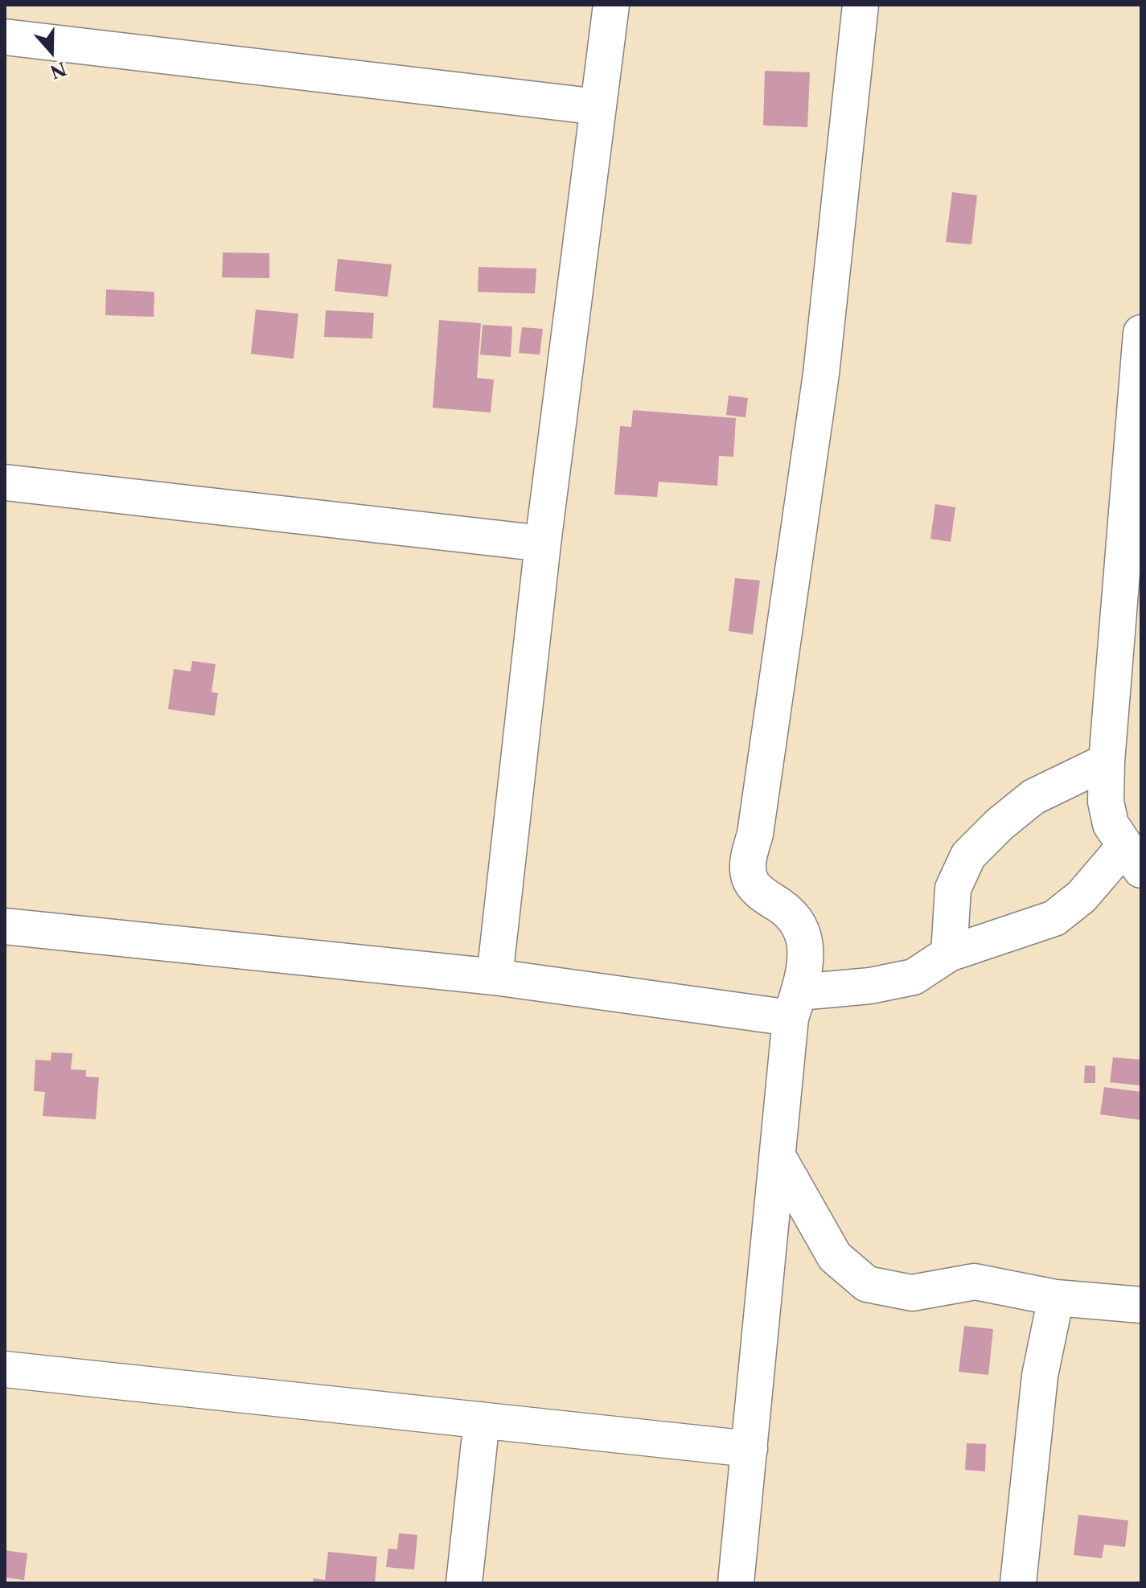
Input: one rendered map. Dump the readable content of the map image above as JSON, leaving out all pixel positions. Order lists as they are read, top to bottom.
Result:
{
  "north": "bottom"
}
